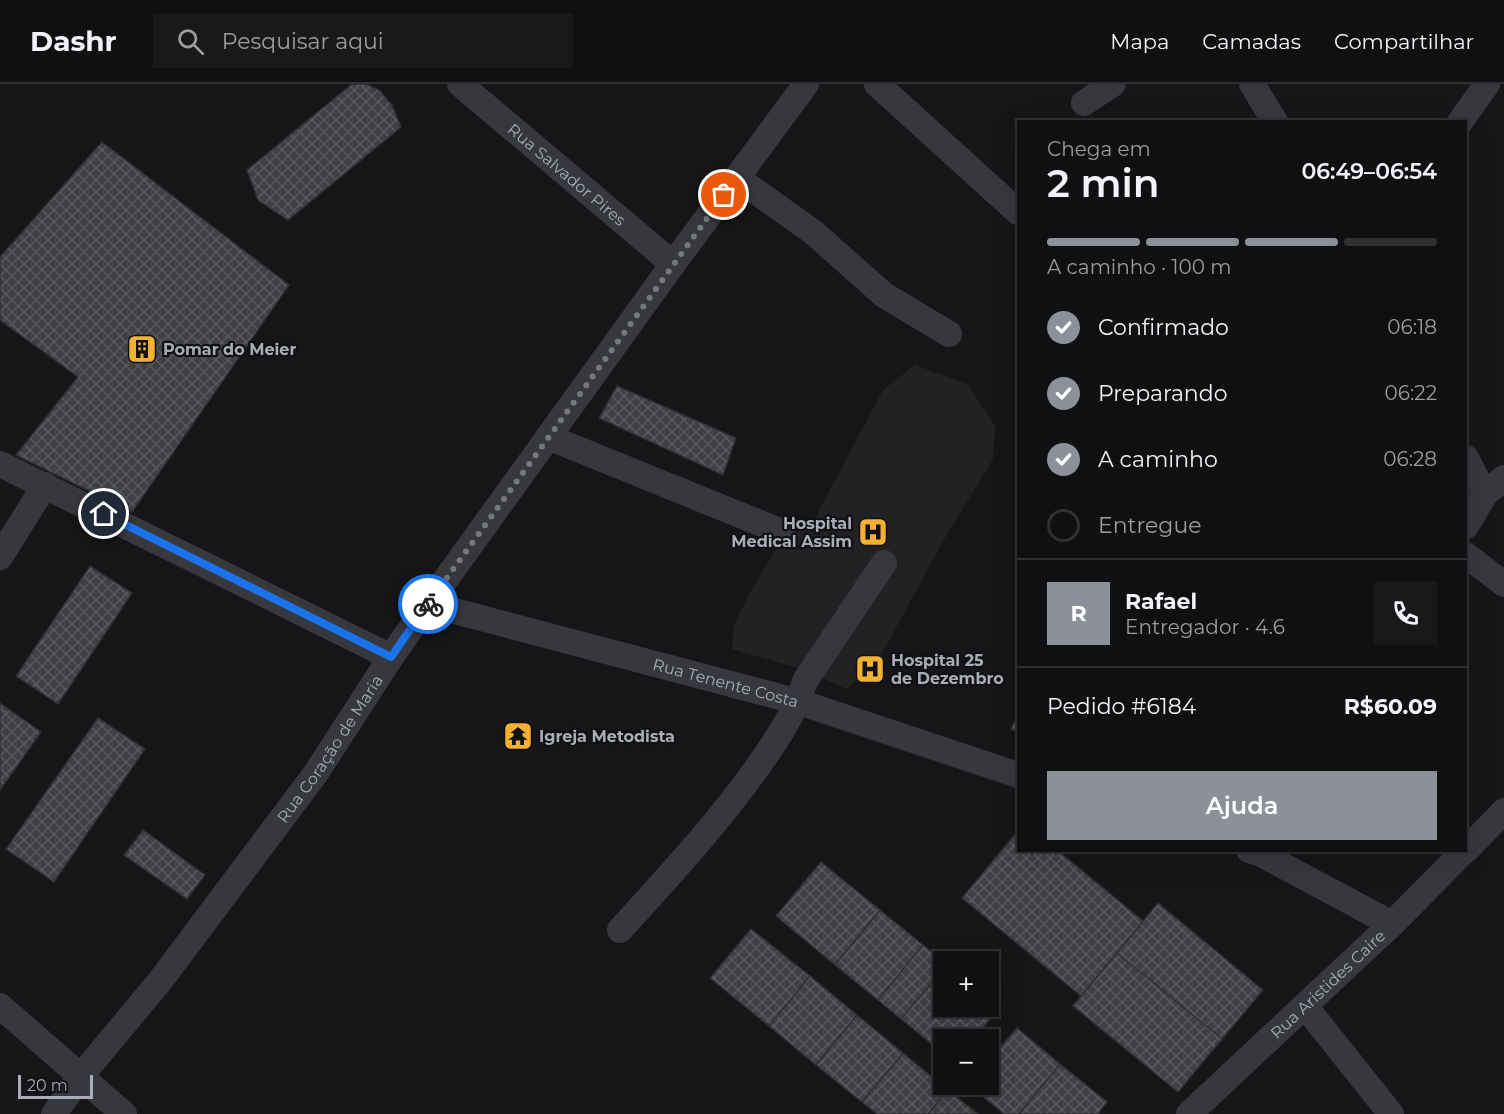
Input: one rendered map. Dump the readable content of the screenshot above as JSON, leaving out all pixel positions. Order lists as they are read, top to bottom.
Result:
{
  "streets": {
    "street": [
      "Rua Salvador Pires",
      "Rua Tenente Costa",
      "Rua Coração de Maria",
      "Rua Aristides Caire"
    ]
  },
  "crossings": [
    ["Rua Salvador Pires", "Rua Coração de Maria"],
    ["Rua Tenente Costa", "Rua Coração de Maria"]
  ],
  "places": {
    "building": ["Pomar do Meier"],
    "hospital": ["Hospital Medical Assim", "Hospital 25 de Dezembro"],
    "temple": ["Igreja Metodista"]
  },
  "scale_bar": "20 m",
  "page": {
    "header": "Dashr",
    "search": "Pesquisar aqui",
    "nav": ["Mapa", "Camadas", "Compartilhar"],
    "heading": ["2 min", "Chega em", "06:49–06:54"],
    "panel": [
      "Rafael",
      "Entregador · 4.6",
      "Pedido #6184",
      "R$60.09"
    ],
    "bar": "A caminho · 100 m",
    "list": [
      ["Confirmado", "06:18"],
      ["Preparando", "06:22"],
      ["A caminho", "06:28"],
      "Entregue"
    ],
    "round": "R",
    "buttons": "Ajuda",
    "map_buttons": ["+", "−"],
    "scale": "20 m"
  }
}
